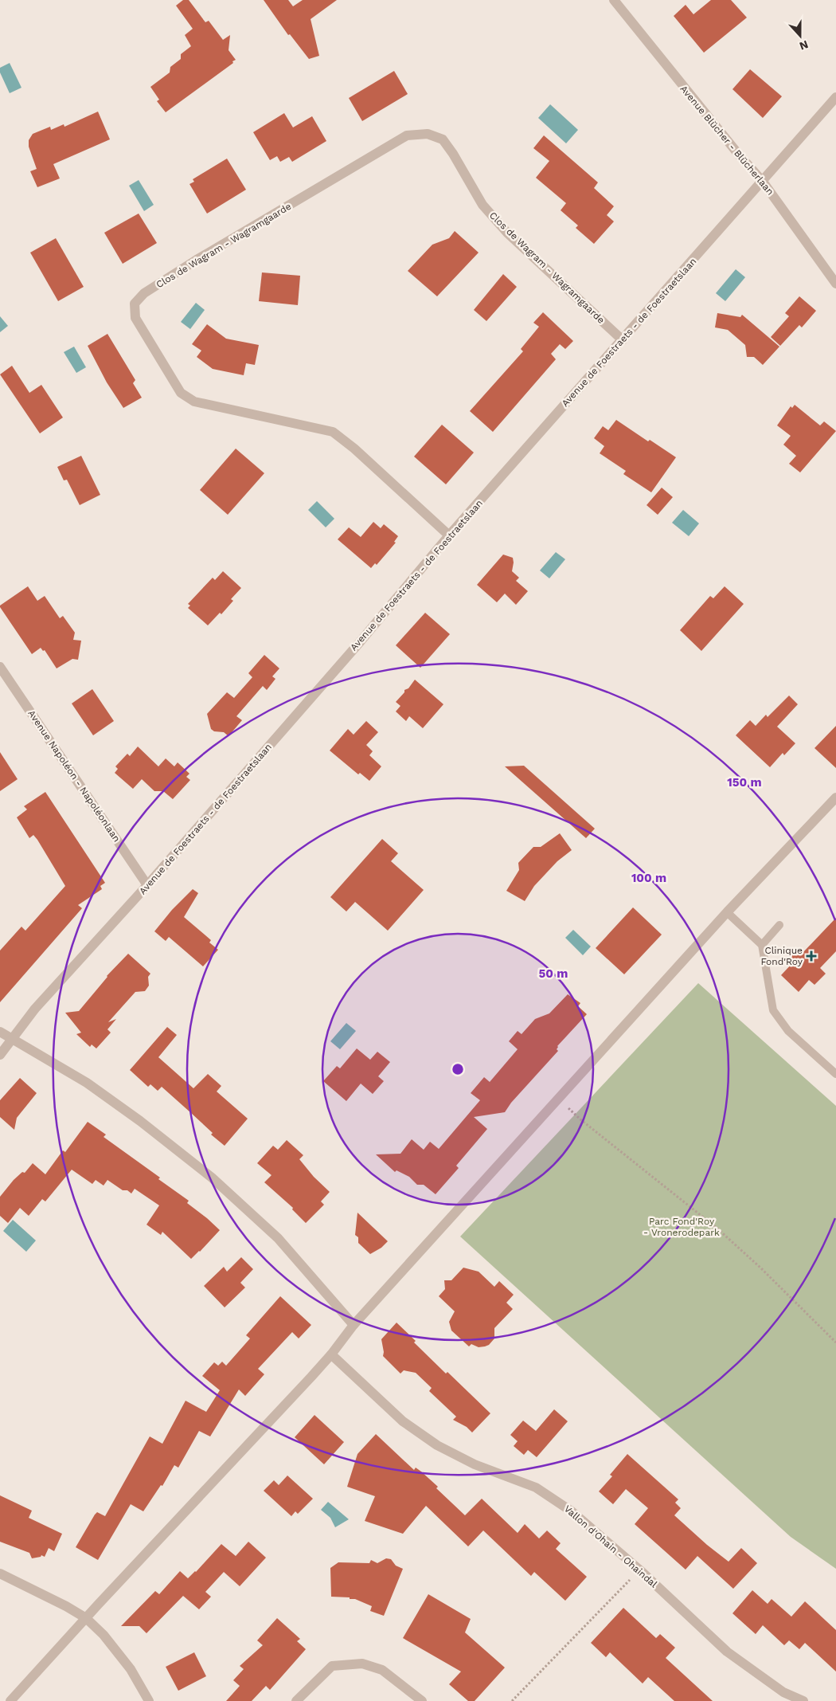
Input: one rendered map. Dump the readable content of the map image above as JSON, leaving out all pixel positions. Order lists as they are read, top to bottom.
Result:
{
  "streets": {
    "street": [
      "Avenue Blücher - Blücherlaan",
      "Clos de Wagram - Wagramgaarde",
      "Avenue de Foestraets - de Foestraetslaan",
      "Avenue Napoléon - Napoléonlaan",
      "Vallon d'Ohain - Ohaindal"
    ]
  },
  "crossings": [
    ["Avenue Blücher - Blücherlaan", "Avenue de Foestraets - de Foestraetslaan"],
    ["Clos de Wagram - Wagramgaarde", "Avenue de Foestraets - de Foestraetslaan"],
    ["Avenue de Foestraets - de Foestraetslaan", "Avenue Napoléon - Napoléonlaan"]
  ],
  "parks": ["Parc Fond'Roy - Vronerodepark"],
  "places": {
    "health": ["Clinique Fond'Roy"]
  },
  "north": "bottom",
  "rings": ["150 m", "100 m", "50 m"]
}
